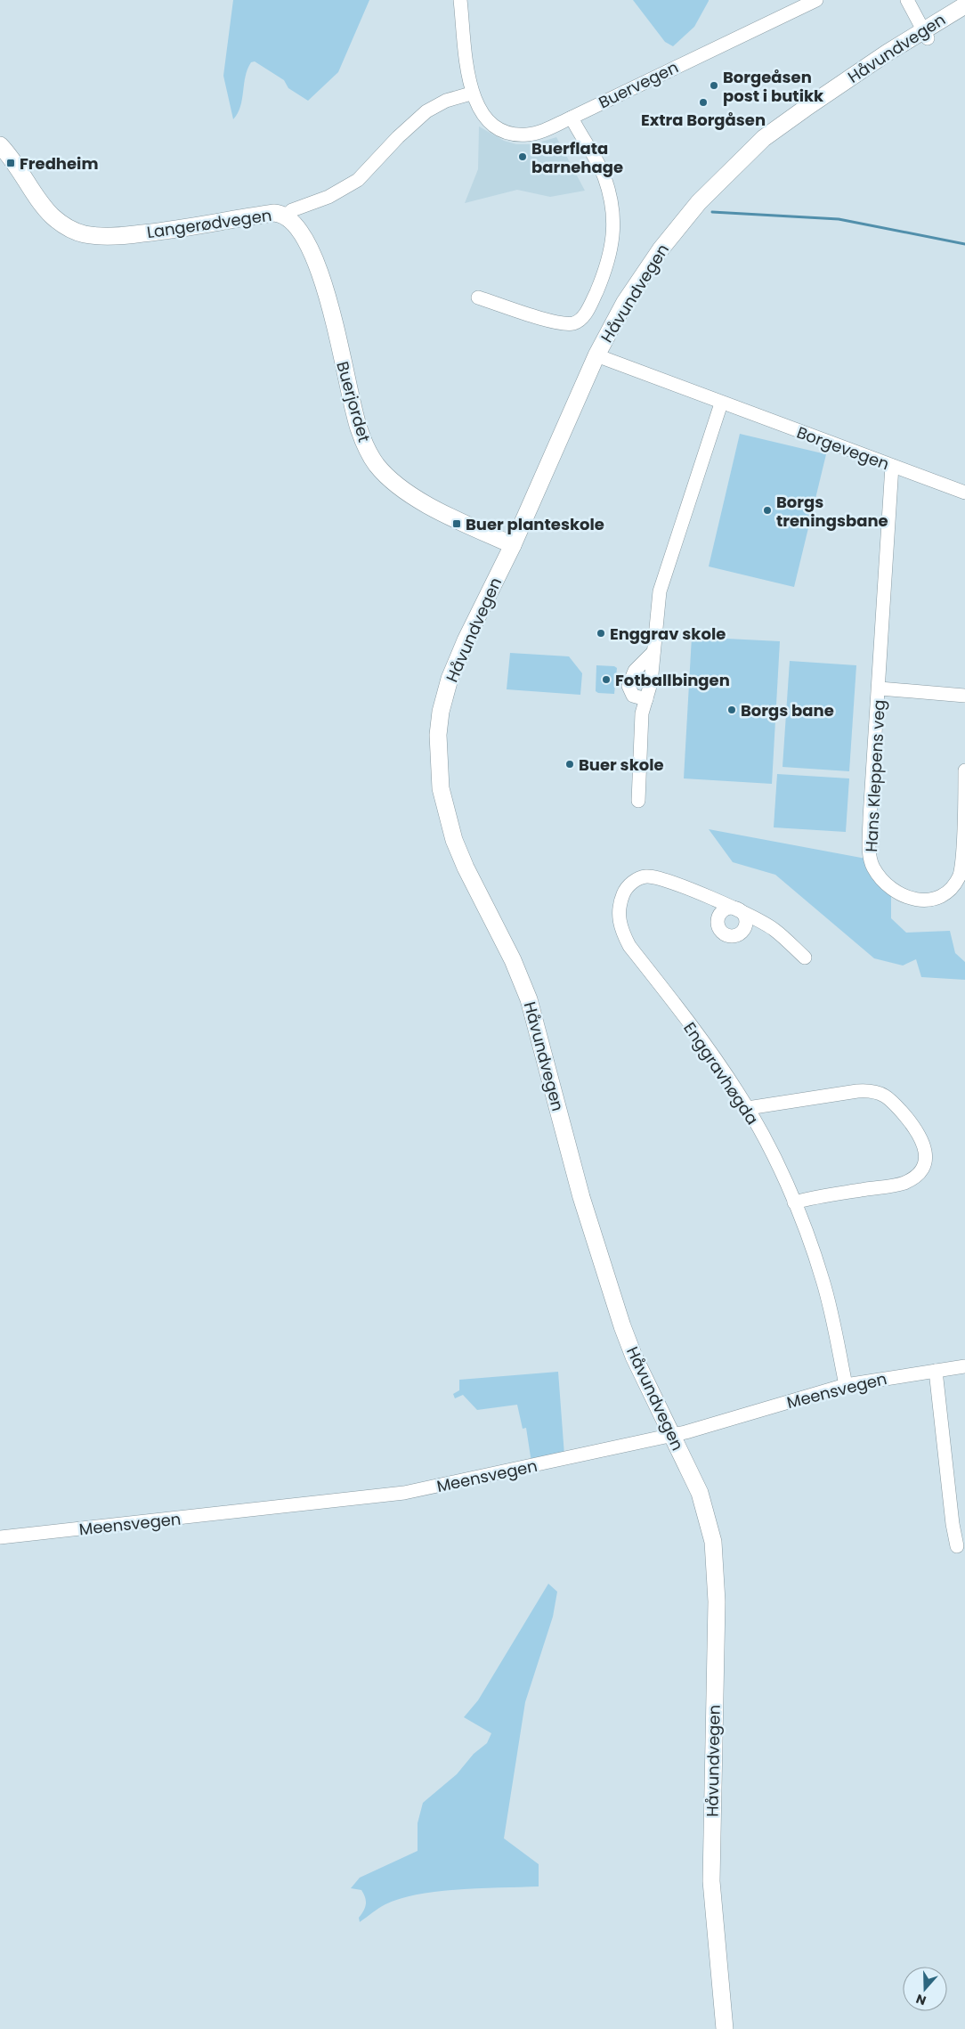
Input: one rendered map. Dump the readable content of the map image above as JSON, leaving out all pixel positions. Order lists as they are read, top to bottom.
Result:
{
  "streets": {
    "main road": ["Håvundvegen", "Langerødvegen", "Buerjordet"],
    "street": [
      "Buervegen",
      "Borgevegen",
      "Hans Kleppens veg",
      "Enggravhøgda",
      "Meensvegen"
    ]
  },
  "crossings": [
    ["Håvundvegen", "Buerjordet"],
    ["Håvundvegen", "Borgevegen"],
    ["Håvundvegen", "Meensvegen"],
    ["Buervegen", "Langerødvegen"],
    ["Langerødvegen", "Buerjordet"],
    ["Borgevegen", "Hans Kleppens veg"],
    ["Enggravhøgda", "Meensvegen"]
  ],
  "places": {
    "other": [
      "Borgeåsen post i butikk",
      "Extra Borgåsen",
      "Buerflata barnehage",
      "Borgs treningsbane",
      "Enggrav skole",
      "Fotballbingen",
      "Borgs bane",
      "Buer skole"
    ],
    "transit": ["Fredheim", "Buer planteskole"]
  },
  "north": "bottom"
}
